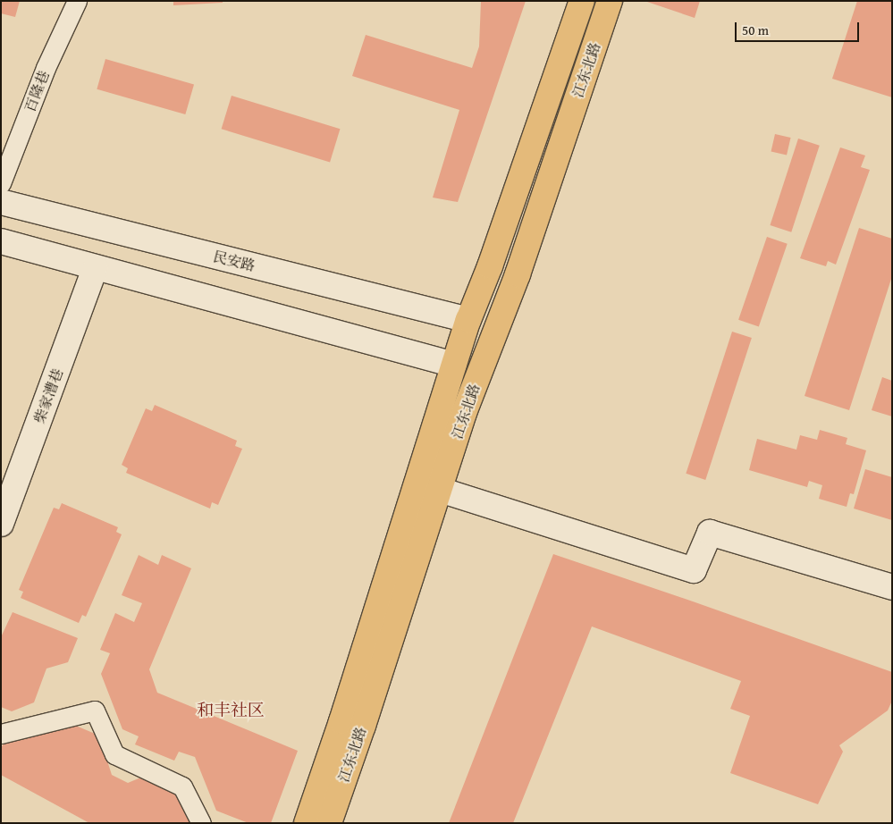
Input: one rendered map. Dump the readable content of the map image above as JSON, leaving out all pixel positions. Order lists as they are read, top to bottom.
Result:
{
  "streets": {
    "main road": ["江东北路", "民安路", "柴家漕巷"],
    "street": ["百隆巷"]
  },
  "crossings": [
    ["江东北路", "民安路"]
  ],
  "districts": ["和丰社区"],
  "scale_bar": "50 m"
}
